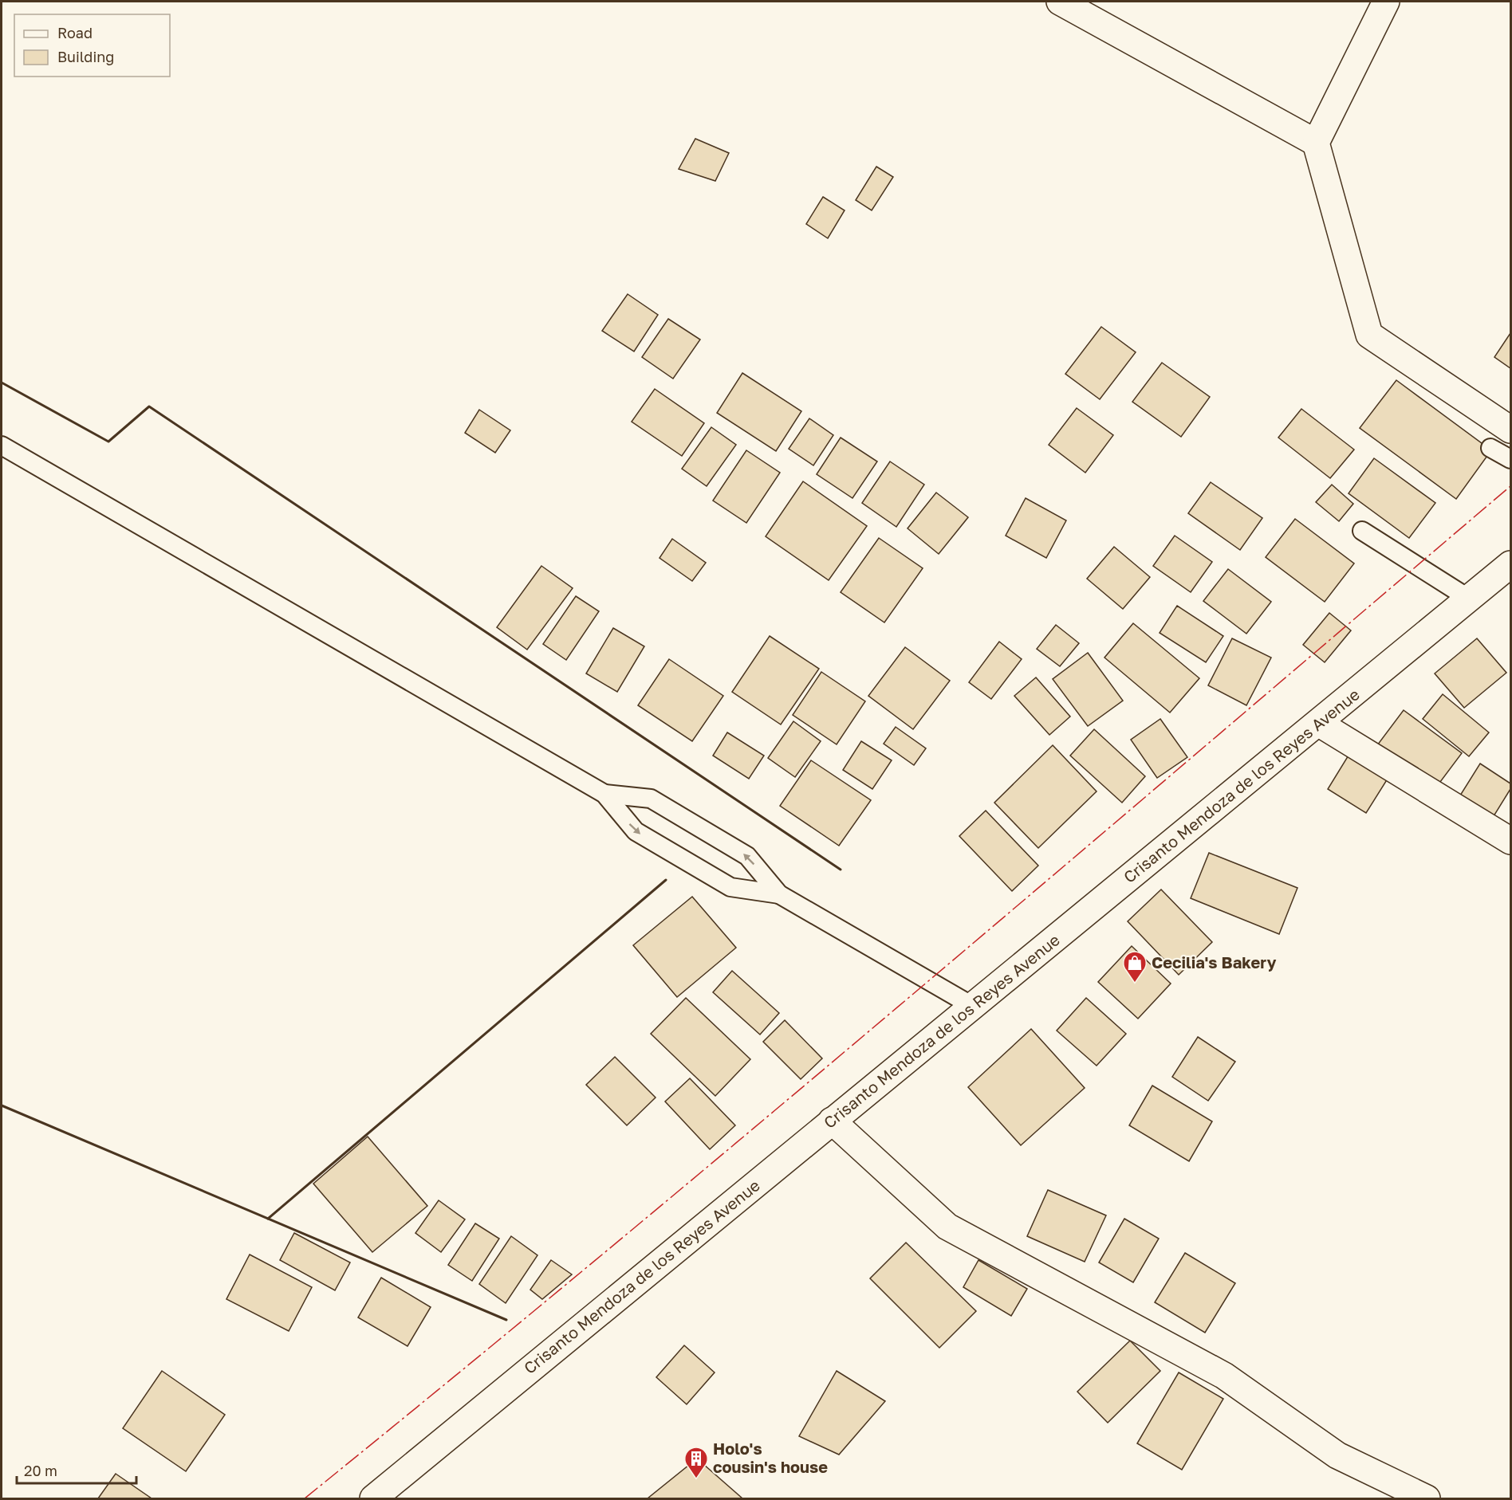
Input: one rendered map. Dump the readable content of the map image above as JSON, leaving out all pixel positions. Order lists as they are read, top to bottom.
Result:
{
  "streets": {
    "street": ["Crisanto Mendoza de los Reyes Avenue"]
  },
  "places": {
    "shop": ["Cecilia's Bakery"],
    "building": ["Holo's cousin's house"]
  },
  "legend": ["Road", "Building"],
  "scale_bar": "20 m"
}
